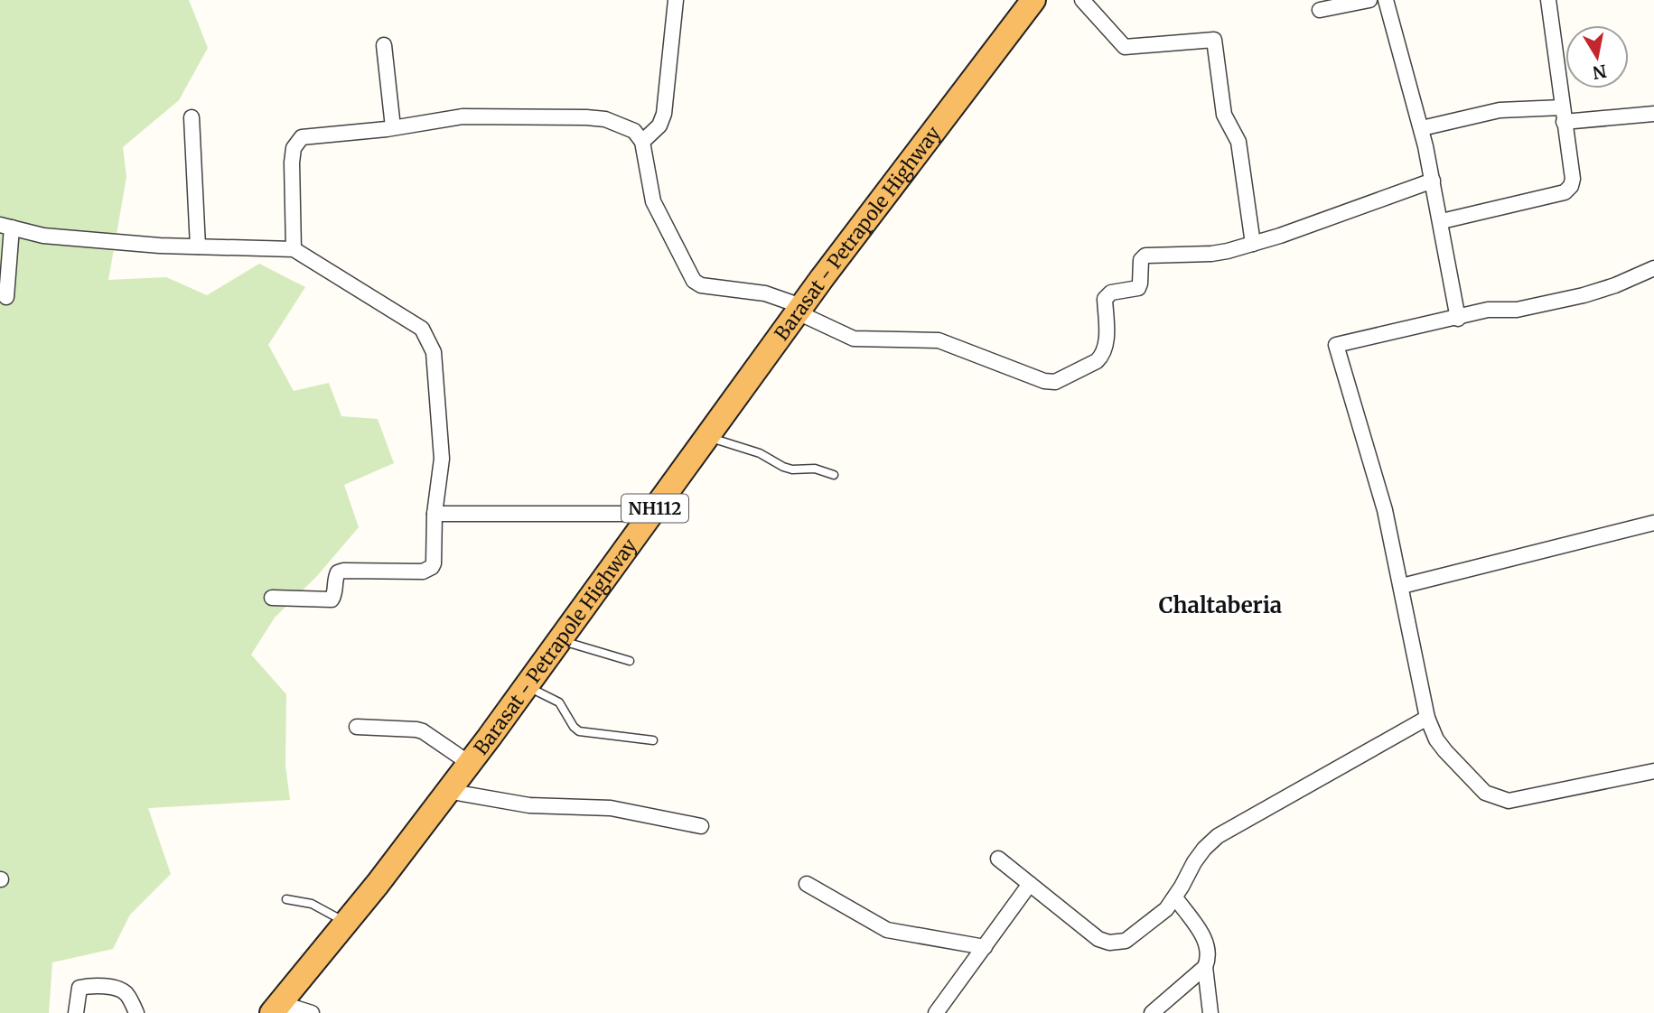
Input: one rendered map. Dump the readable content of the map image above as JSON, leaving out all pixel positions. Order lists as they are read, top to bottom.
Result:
{
  "streets": {
    "highway": ["Barasat - Petrapole Highway", "NH112"]
  },
  "districts": ["Chaltaberia"],
  "north": "bottom"
}
